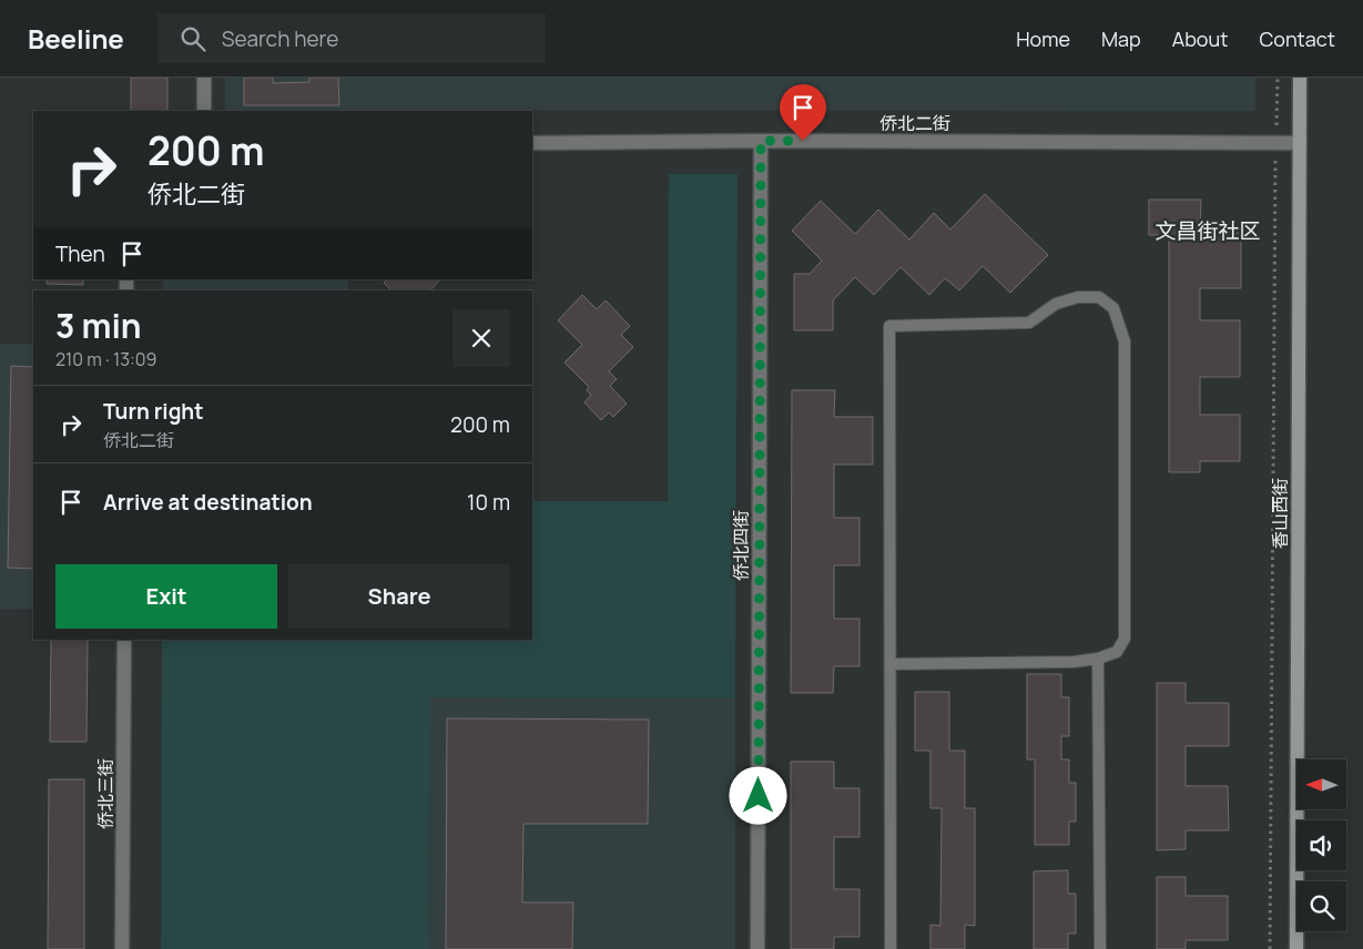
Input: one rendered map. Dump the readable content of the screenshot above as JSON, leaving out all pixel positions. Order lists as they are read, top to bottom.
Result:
{
  "streets": {
    "street": [
      "侨北二街",
      "香山西街",
      "侨北四街",
      "侨北三街"
    ]
  },
  "crossings": [
    ["侨北二街", "香山西街"],
    ["侨北二街", "侨北四街"]
  ],
  "districts": ["文昌街社区"],
  "north": "left",
  "page": {
    "header": "Beeline",
    "search": "Search here",
    "nav": [
      "Home",
      "Map",
      "About",
      "Contact"
    ],
    "turn": ["200 m", "侨北二街"],
    "then": "Then",
    "heading": ["3 min", "210 m · 13:09"],
    "list": [
      {
        "name": "Turn right",
        "note": "侨北二街",
        "value": "200 m"
      },
      {
        "name": "Arrive at destination",
        "value": "10 m"
      }
    ],
    "buttons": ["Exit", "Share"]
  }
}
